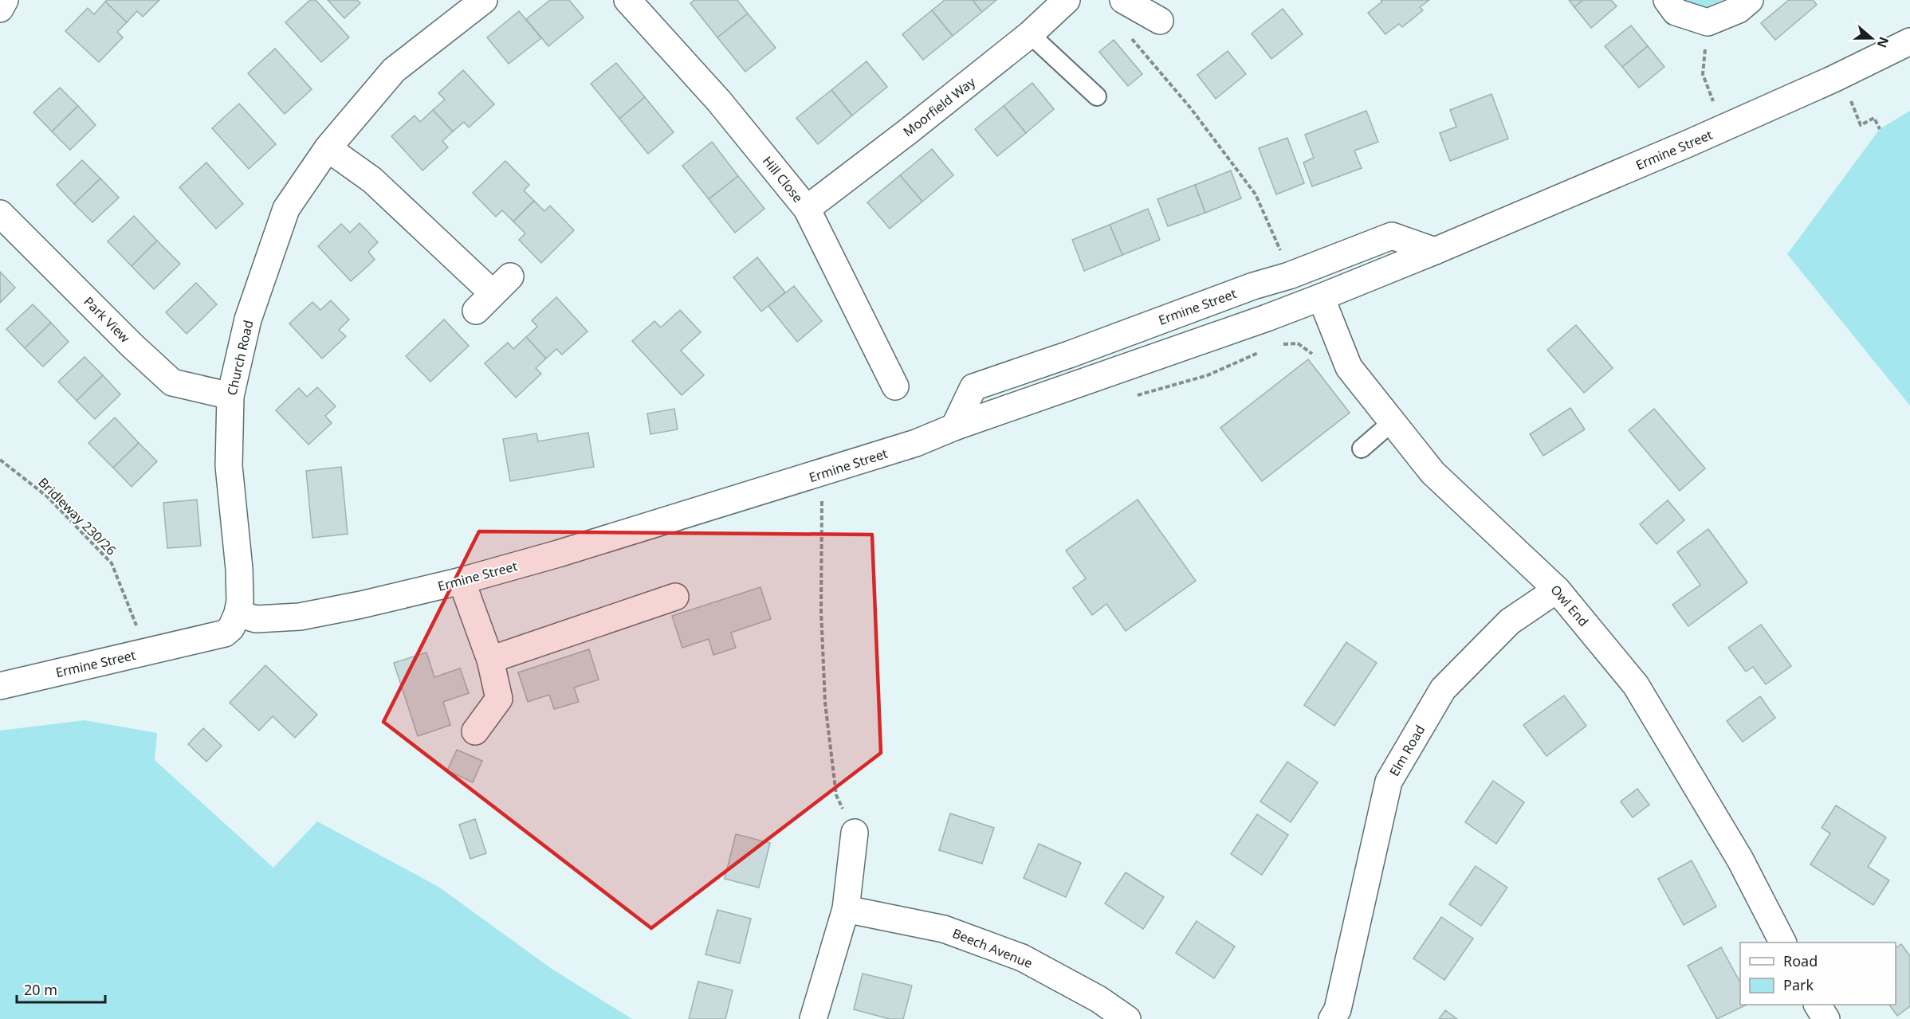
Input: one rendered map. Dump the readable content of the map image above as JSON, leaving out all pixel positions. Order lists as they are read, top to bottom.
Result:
{
  "streets": {
    "street": [
      "Moorfield Way",
      "Ermine Street",
      "Hill Close",
      "Park View",
      "Church Road",
      "Owl End",
      "Elm Road",
      "Beech Avenue"
    ],
    "path": ["Bridleway 230/26"]
  },
  "crossings": [
    ["Moorfield Way", "Hill Close"],
    ["Ermine Street", "Church Road"],
    ["Ermine Street", "Bridleway 230/26"],
    ["Ermine Street", "Owl End"],
    ["Park View", "Church Road"],
    ["Owl End", "Elm Road"]
  ],
  "legend": ["Road", "Park"],
  "scale_bar": "20 m",
  "north": "right"
}
